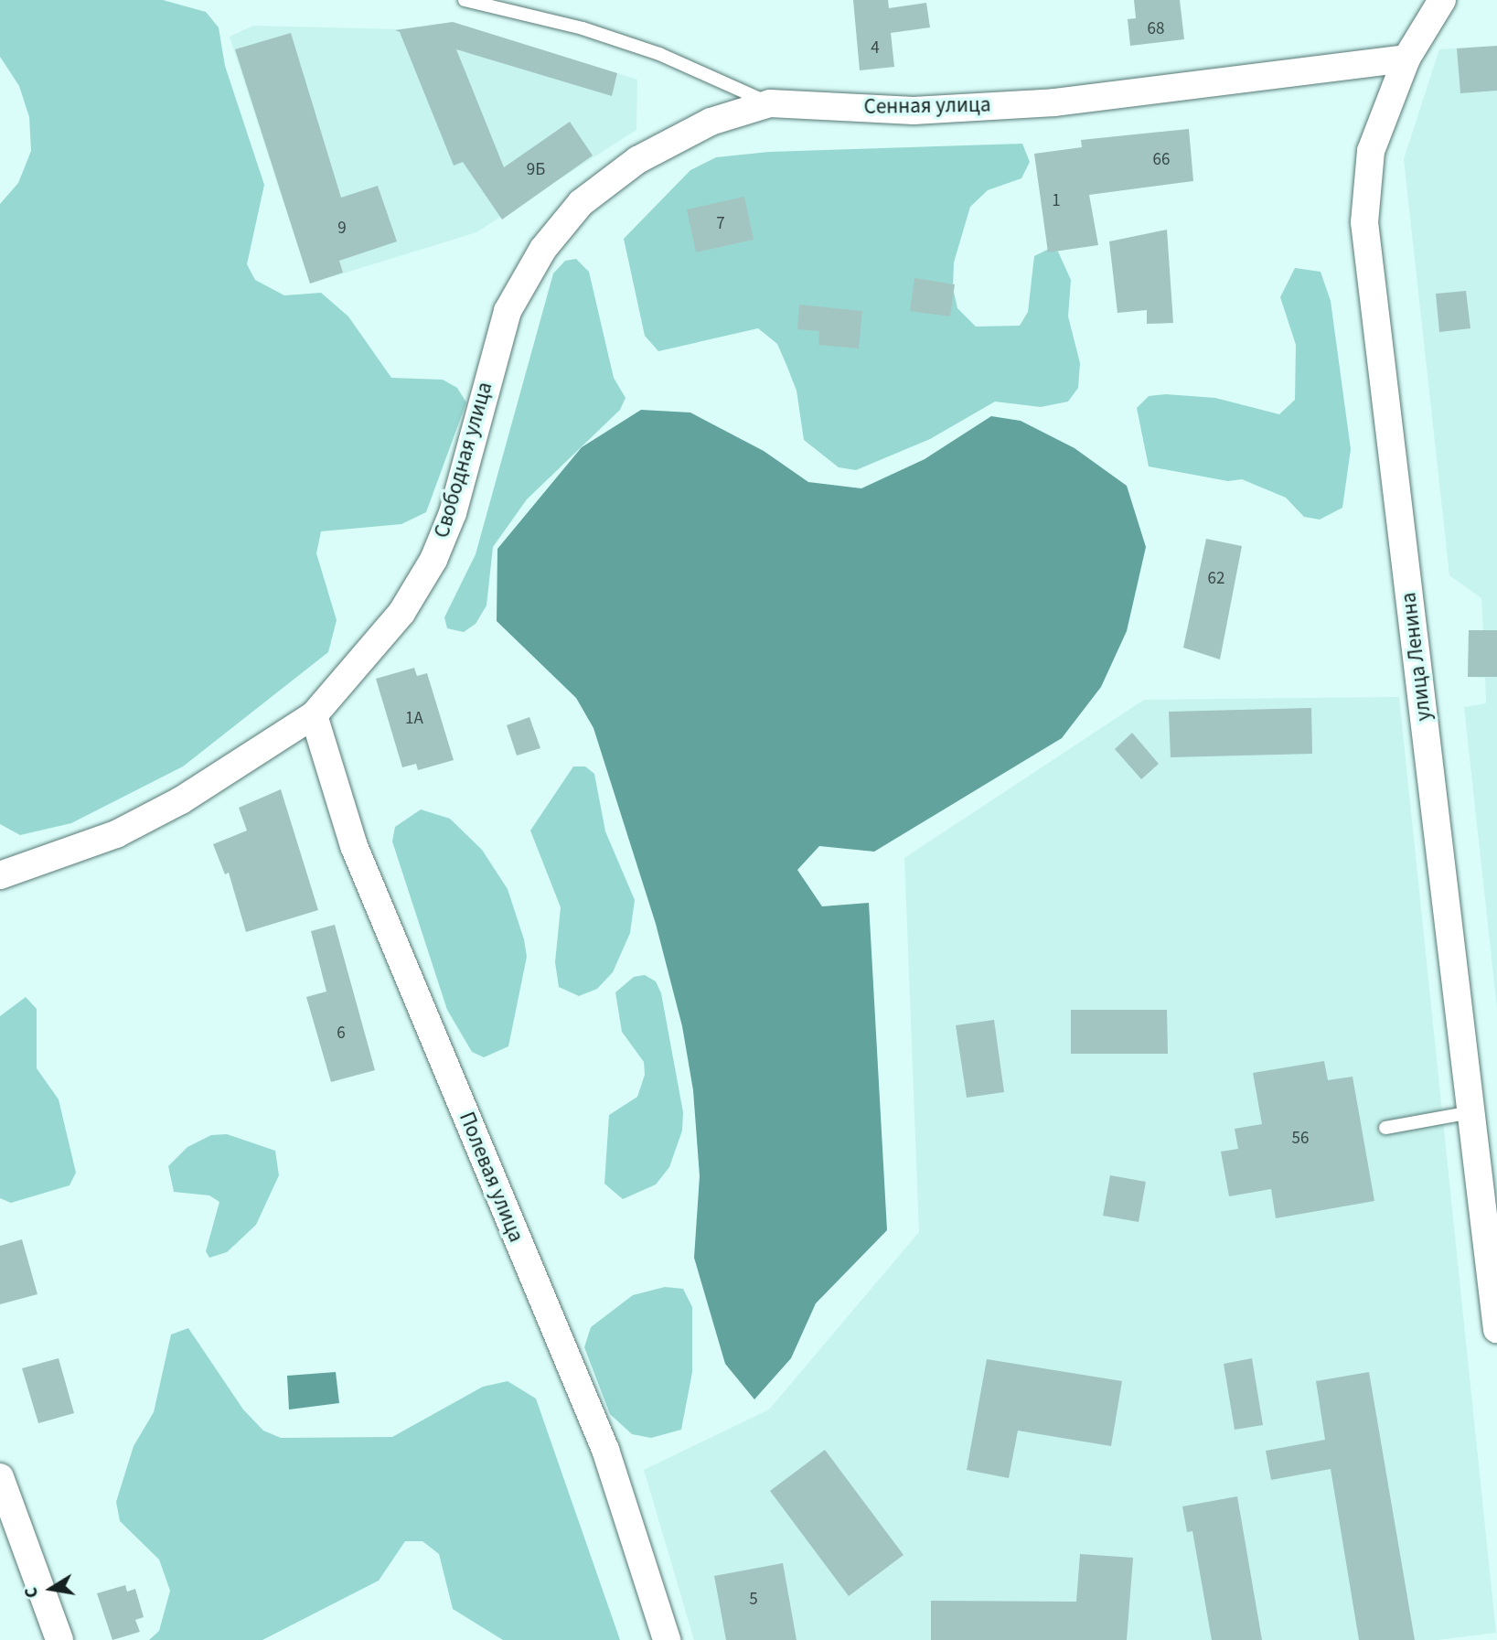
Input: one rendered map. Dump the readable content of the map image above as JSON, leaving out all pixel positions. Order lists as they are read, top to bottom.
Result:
{
  "streets": {
    "street": [
      "Сенная улица",
      "Свободная улица",
      "улица Ленина",
      "Полевая улица"
    ]
  },
  "crossings": [
    ["Сенная улица", "Свободная улица"],
    ["Сенная улица", "улица Ленина"],
    ["Свободная улица", "Полевая улица"]
  ],
  "house_numbers": [
    "68",
    "4",
    "66",
    "9Б",
    "1",
    "7",
    "9",
    "62",
    "1А",
    "6",
    "56",
    "5"
  ],
  "north": "left"
}
